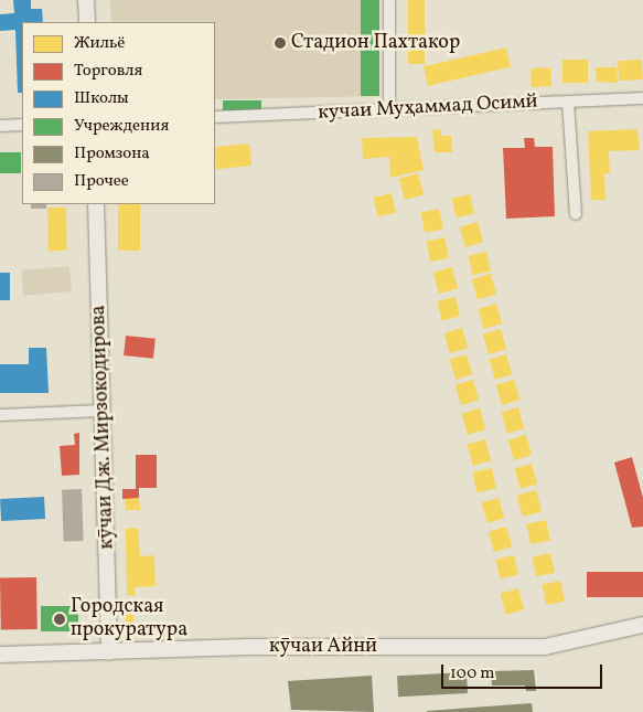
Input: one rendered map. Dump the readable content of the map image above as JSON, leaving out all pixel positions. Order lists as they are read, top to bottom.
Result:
{
  "streets": {
    "main road": ["кӯчаи Дж. Мирзокодирова", "кӯчаи Айнӣ"],
    "street": ["кучаи Муҳаммад Осимй"]
  },
  "crossings": [
    ["кӯчаи Дж. Мирзокодирова", "кӯчаи Айнӣ"]
  ],
  "places": ["Стадион Пахтакор", "Городская прокуратура"],
  "legend": [
    "Жильё",
    "Торговля",
    "Школы",
    "Учреждения",
    "Промзона",
    "Прочее"
  ],
  "scale_bar": "100 m"
}
